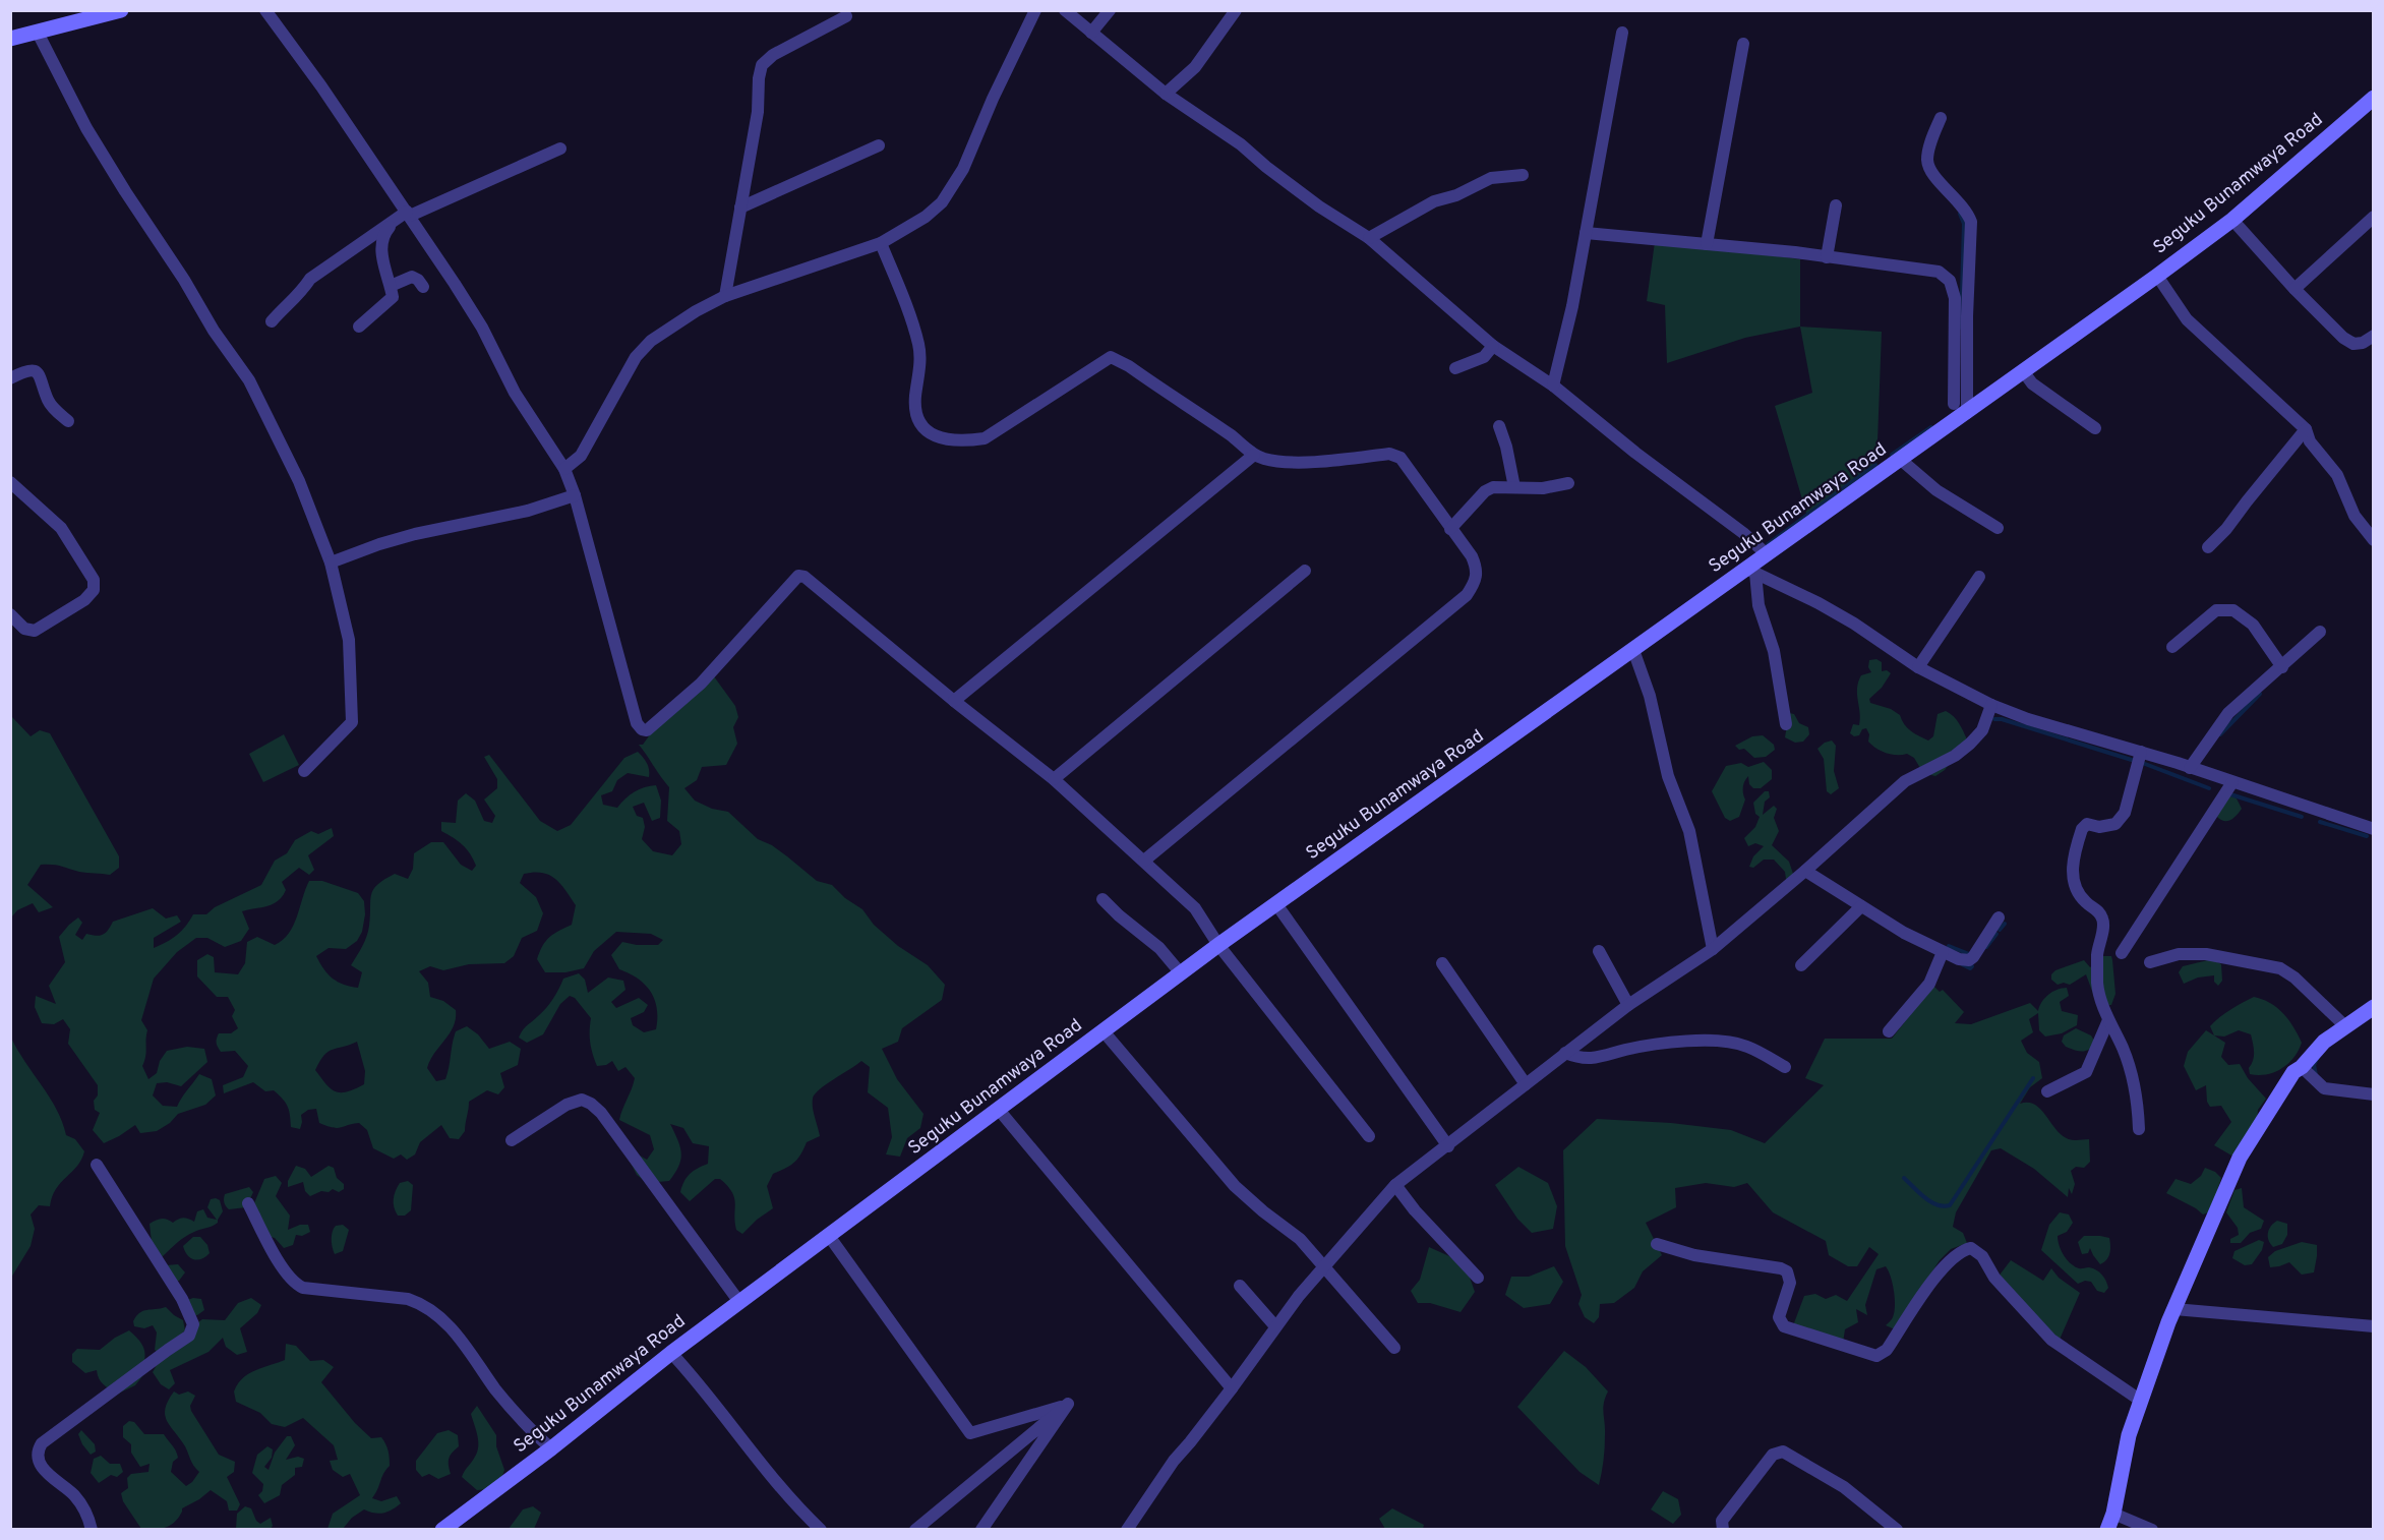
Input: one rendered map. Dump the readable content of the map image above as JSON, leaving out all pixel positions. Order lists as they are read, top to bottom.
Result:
{
  "streets": {
    "main road": ["Seguku Bunamwaya Road"]
  }
}
